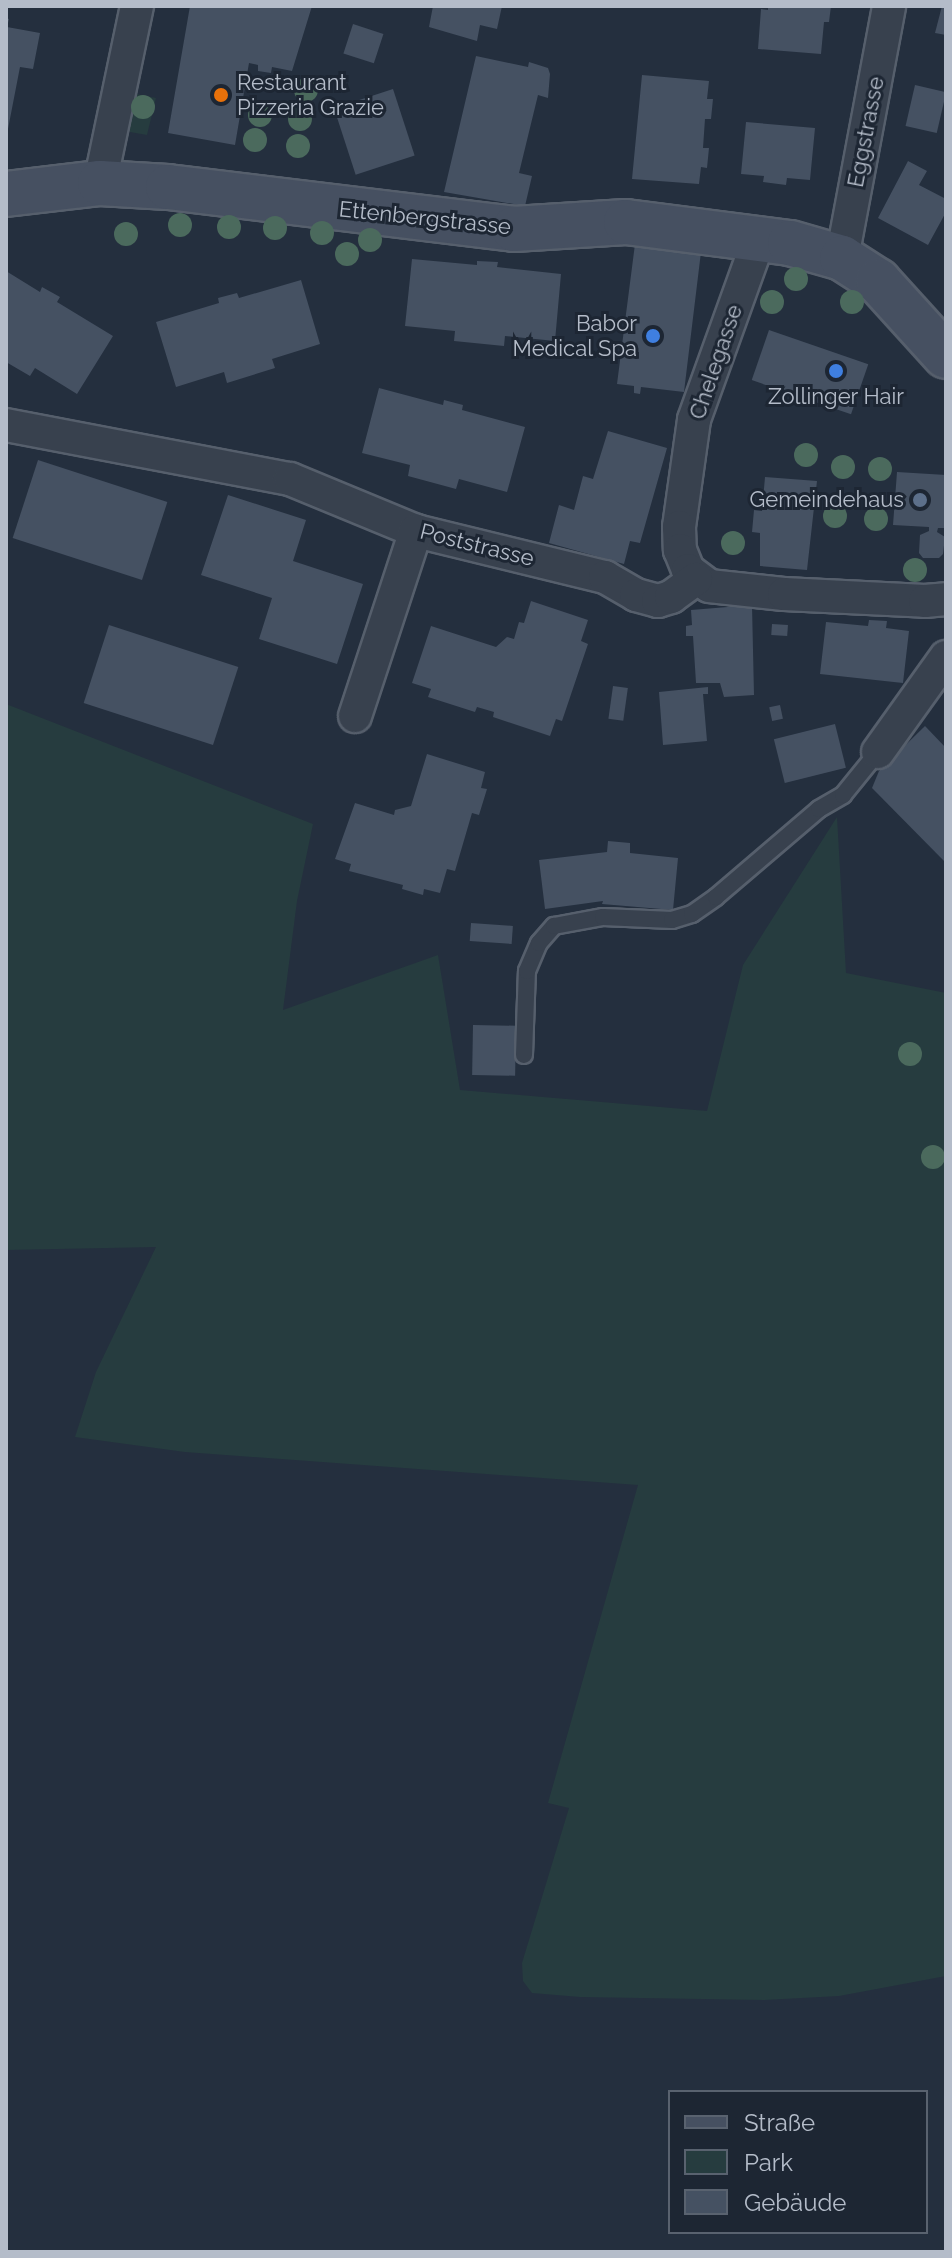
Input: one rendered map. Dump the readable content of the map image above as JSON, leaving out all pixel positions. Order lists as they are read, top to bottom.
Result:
{
  "streets": {
    "street": [
      "Eggstrasse",
      "Ettenbergstrasse",
      "Chelegasse",
      "Poststrasse"
    ]
  },
  "crossings": [
    ["Eggstrasse", "Ettenbergstrasse"],
    ["Ettenbergstrasse", "Chelegasse"],
    ["Chelegasse", "Poststrasse"]
  ],
  "places": [
    "Restaurant Pizzeria Grazie",
    "Babor Medical Spa",
    "Zollinger Hair",
    "Gemeindehaus"
  ],
  "legend": ["Straße", "Park", "Gebäude"]
}
